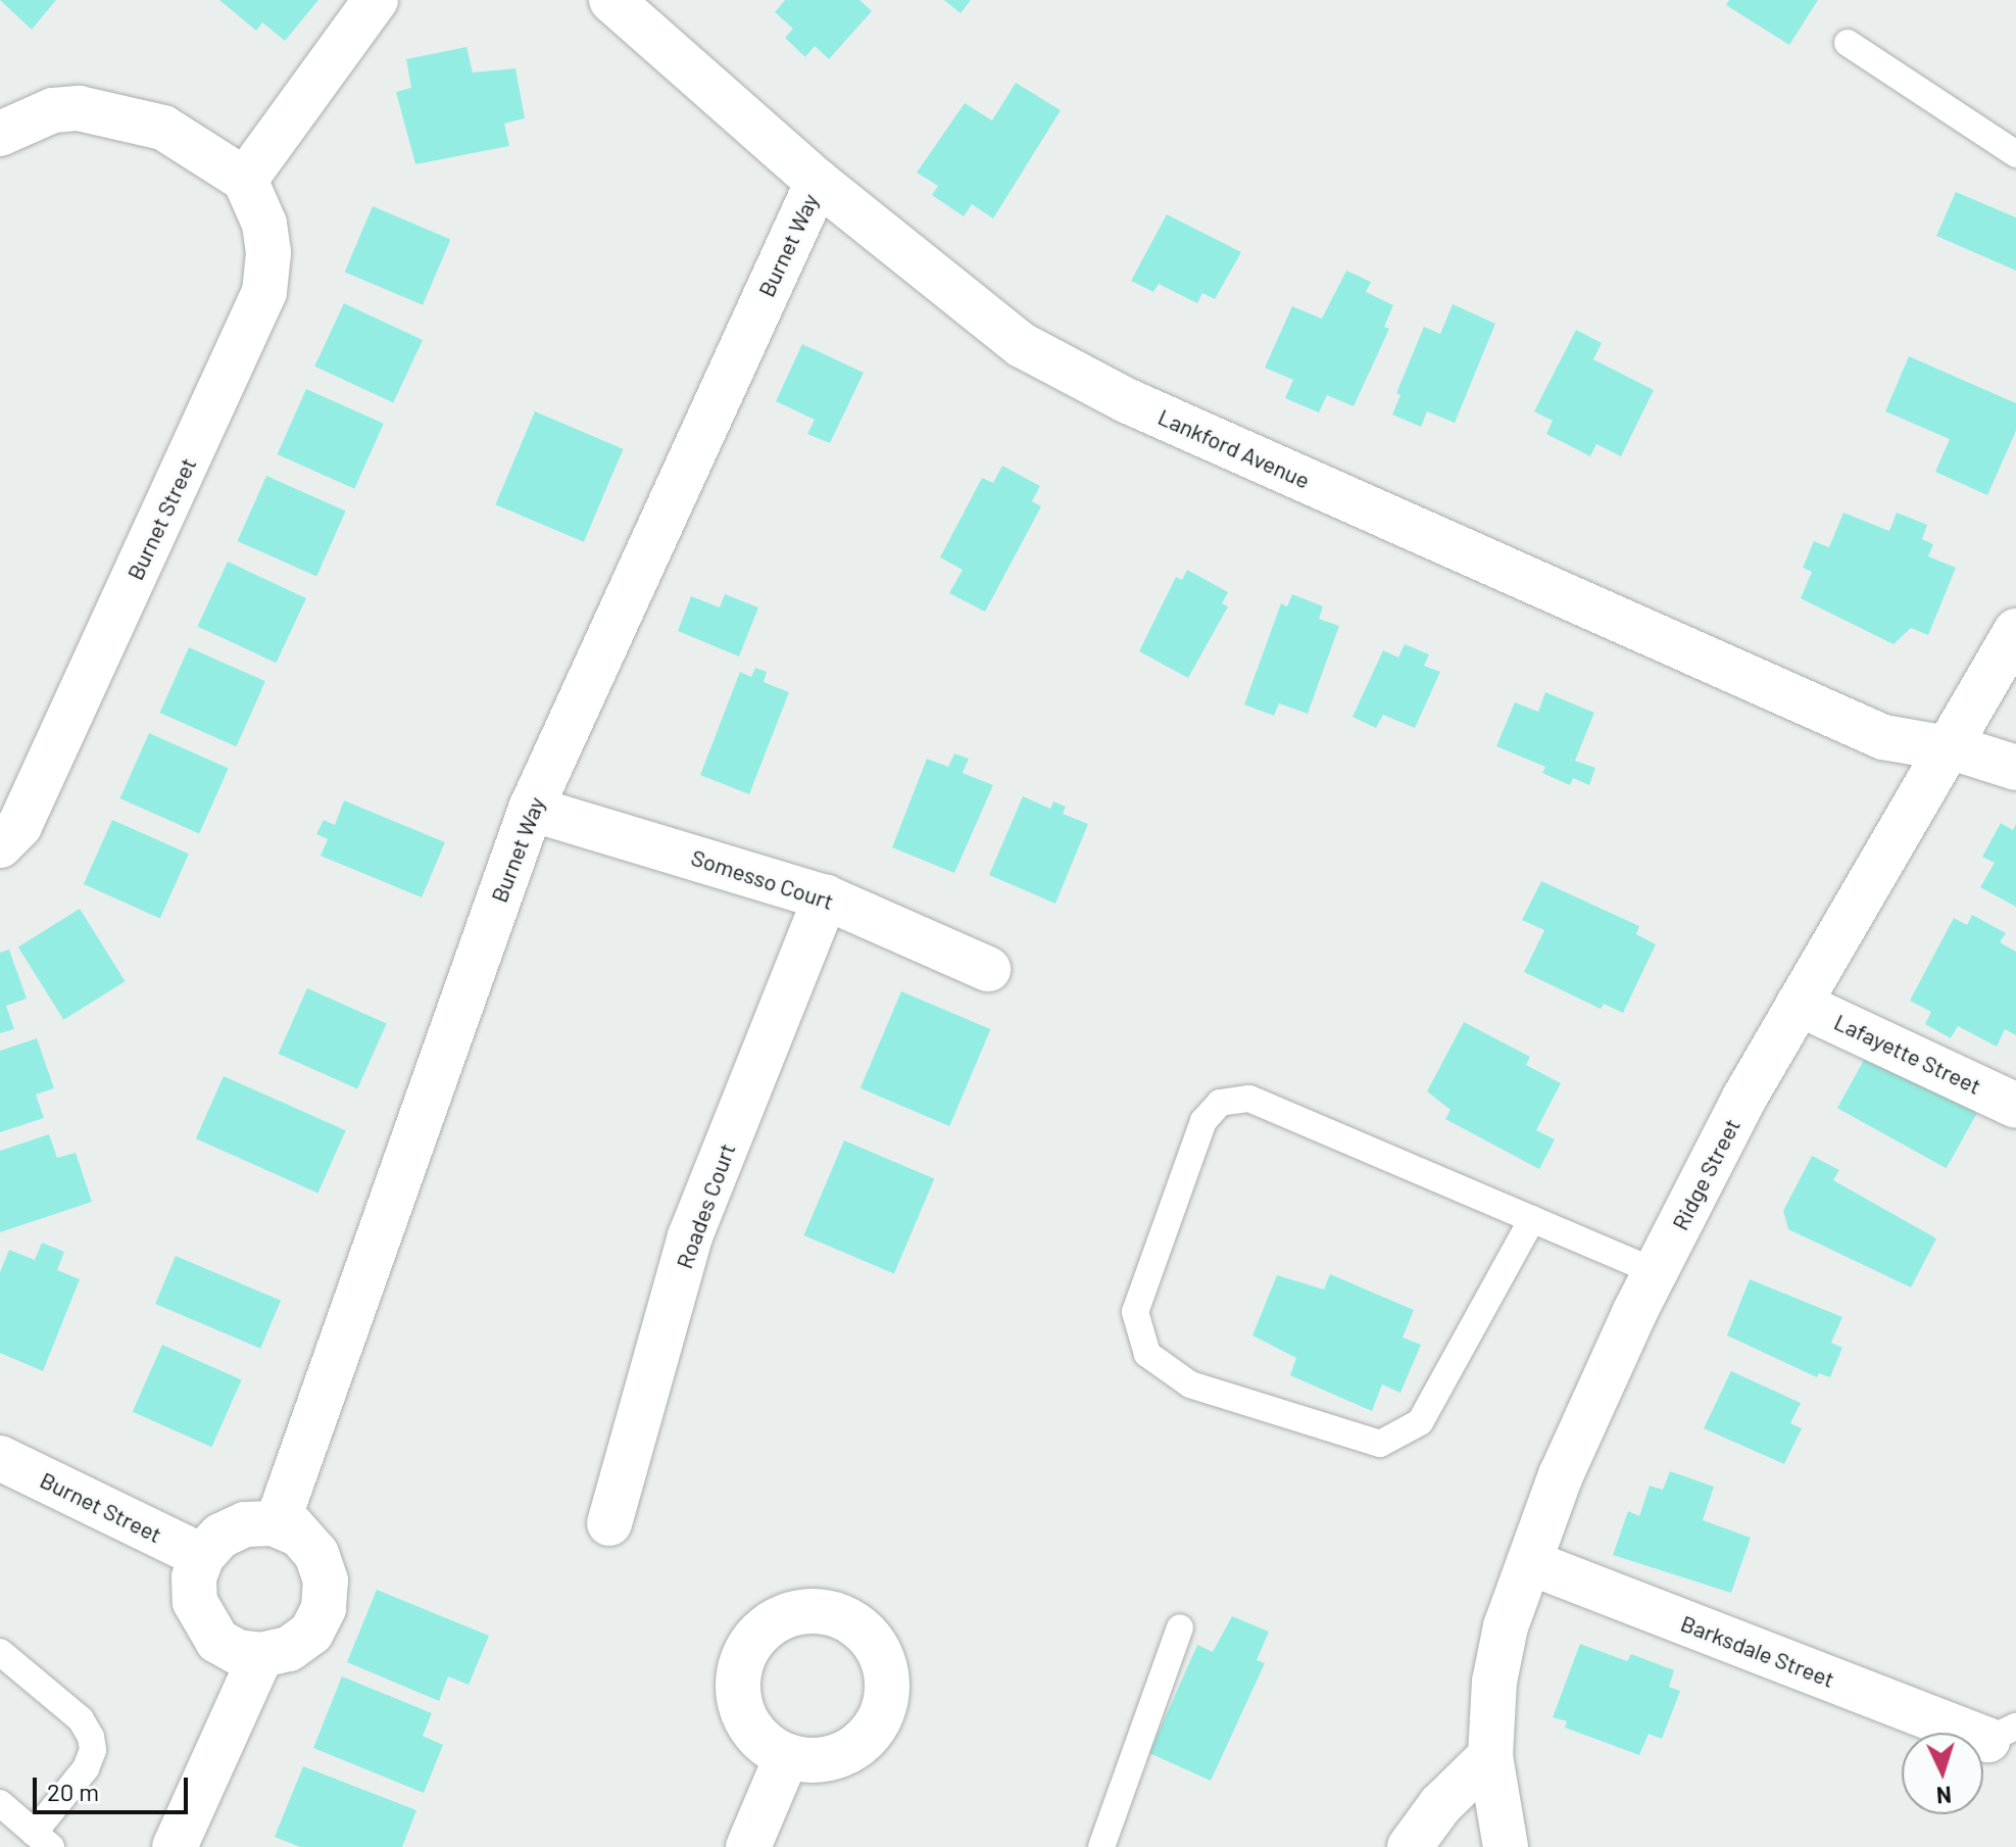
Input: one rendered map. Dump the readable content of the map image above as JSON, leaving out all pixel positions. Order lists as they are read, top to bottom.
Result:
{
  "streets": {
    "street": [
      "Burnet Way",
      "Lankford Avenue",
      "Burnet Street",
      "Somesso Court",
      "Lafayette Street",
      "Ridge Street",
      "Roades Court",
      "Barksdale Street"
    ]
  },
  "crossings": [
    ["Burnet Way", "Lankford Avenue"],
    ["Burnet Way", "Burnet Street"],
    ["Burnet Way", "Somesso Court"],
    ["Lankford Avenue", "Ridge Street"],
    ["Somesso Court", "Roades Court"],
    ["Lafayette Street", "Ridge Street"],
    ["Ridge Street", "Barksdale Street"]
  ],
  "scale_bar": "20 m",
  "north": "bottom"
}
